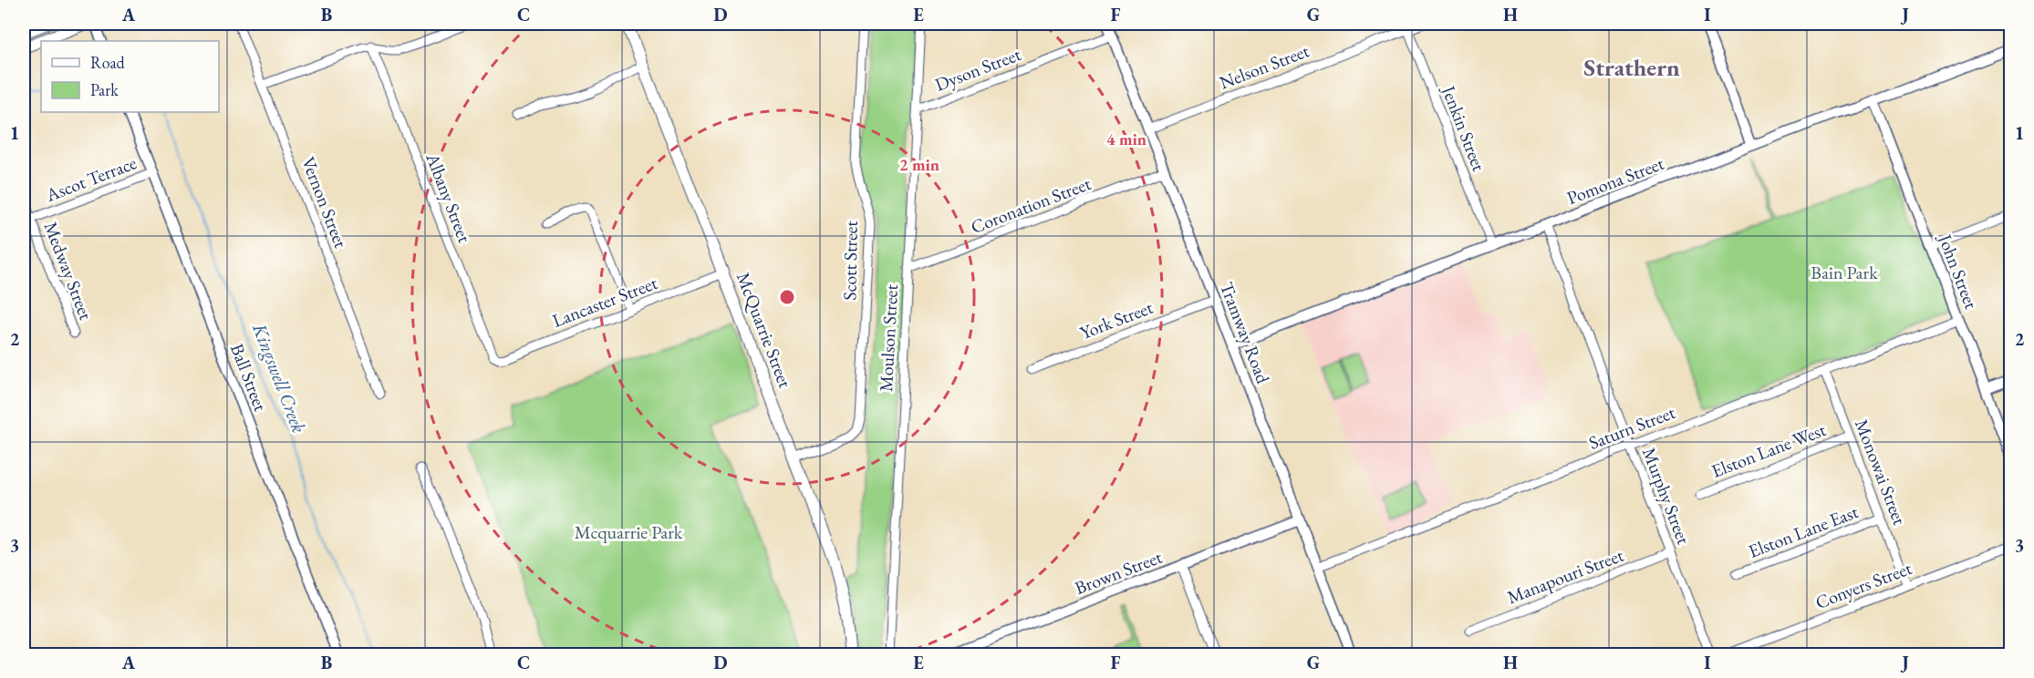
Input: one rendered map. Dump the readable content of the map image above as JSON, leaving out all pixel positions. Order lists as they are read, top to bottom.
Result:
{
  "streets": {
    "main road": ["McQuarrie Street"],
    "street": [
      "Nelson Street",
      "Dyson Street",
      "Jenkin Street",
      "Ascot Terrace",
      "Pomona Street",
      "Albany Street",
      "Vernon Street",
      "Coronation Street",
      "Scott Street",
      "Medway Street",
      "John Street",
      "Lancaster Street",
      "York Street",
      "Tramway Road",
      "Moulson Street",
      "Ball Street",
      "Saturn Street",
      "Elston Lane West",
      "Monowai Street",
      "Murphy Street",
      "Elston Lane East",
      "Brown Street",
      "Manapouri Street",
      "Conyers Street"
    ]
  },
  "crossings": [
    ["Nelson Street", "Jenkin Street"],
    ["Nelson Street", "Tramway Road"],
    ["Dyson Street", "Tramway Road"],
    ["Dyson Street", "Moulson Street"],
    ["Jenkin Street", "Pomona Street"],
    ["Ascot Terrace", "Medway Street"],
    ["Ascot Terrace", "Ball Street"],
    ["Pomona Street", "John Street"],
    ["Pomona Street", "Tramway Road"],
    ["Pomona Street", "Murphy Street"],
    ["Albany Street", "Lancaster Street"],
    ["Coronation Street", "Tramway Road"],
    ["Coronation Street", "Moulson Street"],
    ["Scott Street", "McQuarrie Street"],
    ["John Street", "Saturn Street"],
    ["Lancaster Street", "McQuarrie Street"],
    ["York Street", "Tramway Road"],
    ["Tramway Road", "Saturn Street"],
    ["Tramway Road", "Brown Street"],
    ["Saturn Street", "Monowai Street"],
    ["Saturn Street", "Murphy Street"],
    ["Elston Lane West", "Monowai Street"],
    ["Monowai Street", "Elston Lane East"],
    ["Monowai Street", "Conyers Street"],
    ["Murphy Street", "Manapouri Street"]
  ],
  "districts": ["Strathern"],
  "water": ["Kingswell Creek"],
  "parks": ["Bain Park", "Mcquarrie Park"],
  "legend": ["Road", "Park"],
  "grid": {
    "columns": [
      "A",
      "B",
      "C",
      "D",
      "E",
      "F",
      "G",
      "H",
      "I",
      "J"
    ],
    "rows": ["1", "2", "3"]
  },
  "rings": ["4 min", "2 min"]
}
